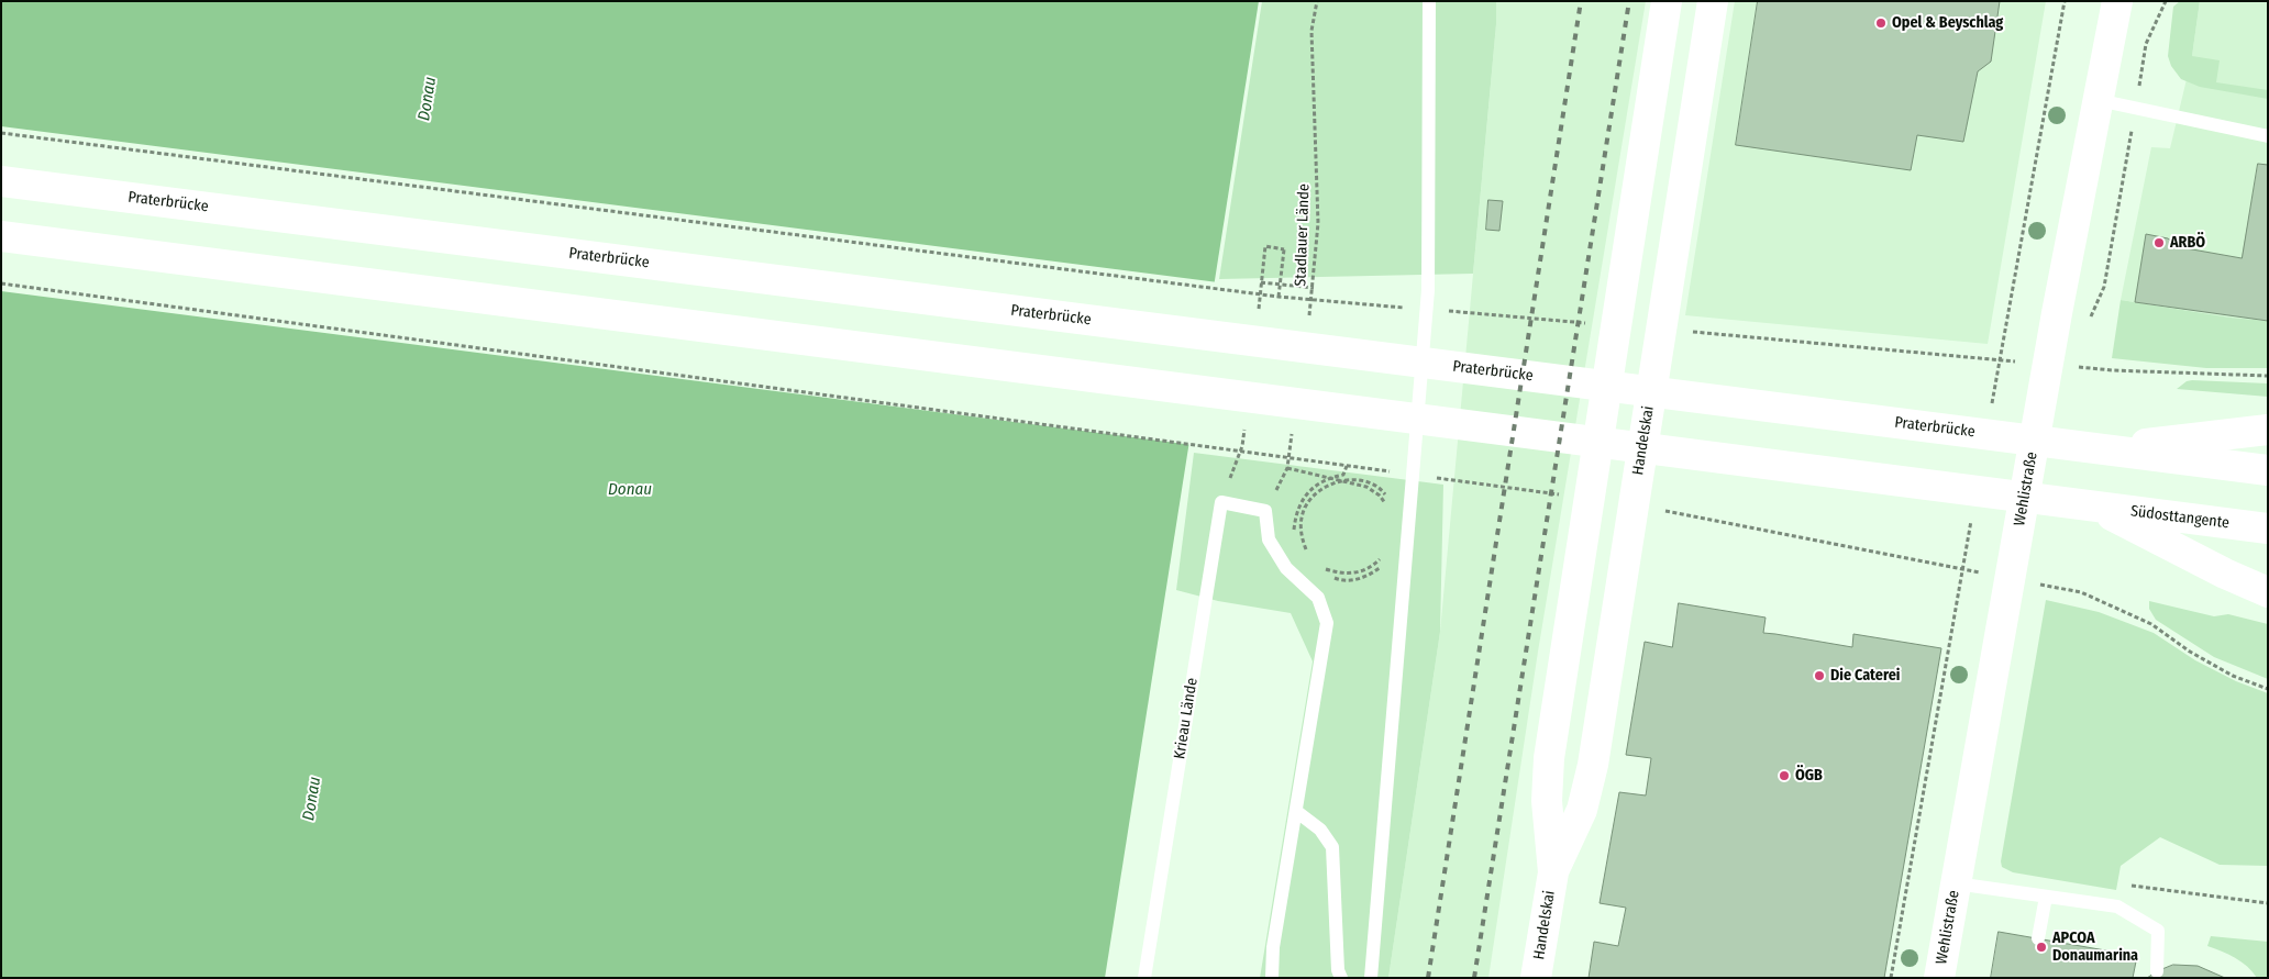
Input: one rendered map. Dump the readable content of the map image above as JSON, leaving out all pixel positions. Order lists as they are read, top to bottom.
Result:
{
  "streets": {
    "main road": [
      "Praterbrücke",
      "Handelskai",
      "Wehlistraße",
      "Südosttangente"
    ],
    "lane": ["Krieau Lände"],
    "path": ["Stadlauer Lände"]
  },
  "water": ["Donau"],
  "places": [
    "Opel & Beyschlag",
    "ARBÖ",
    "Die Caterei",
    "ÖGB",
    "APCOA Donaumarina"
  ]
}
